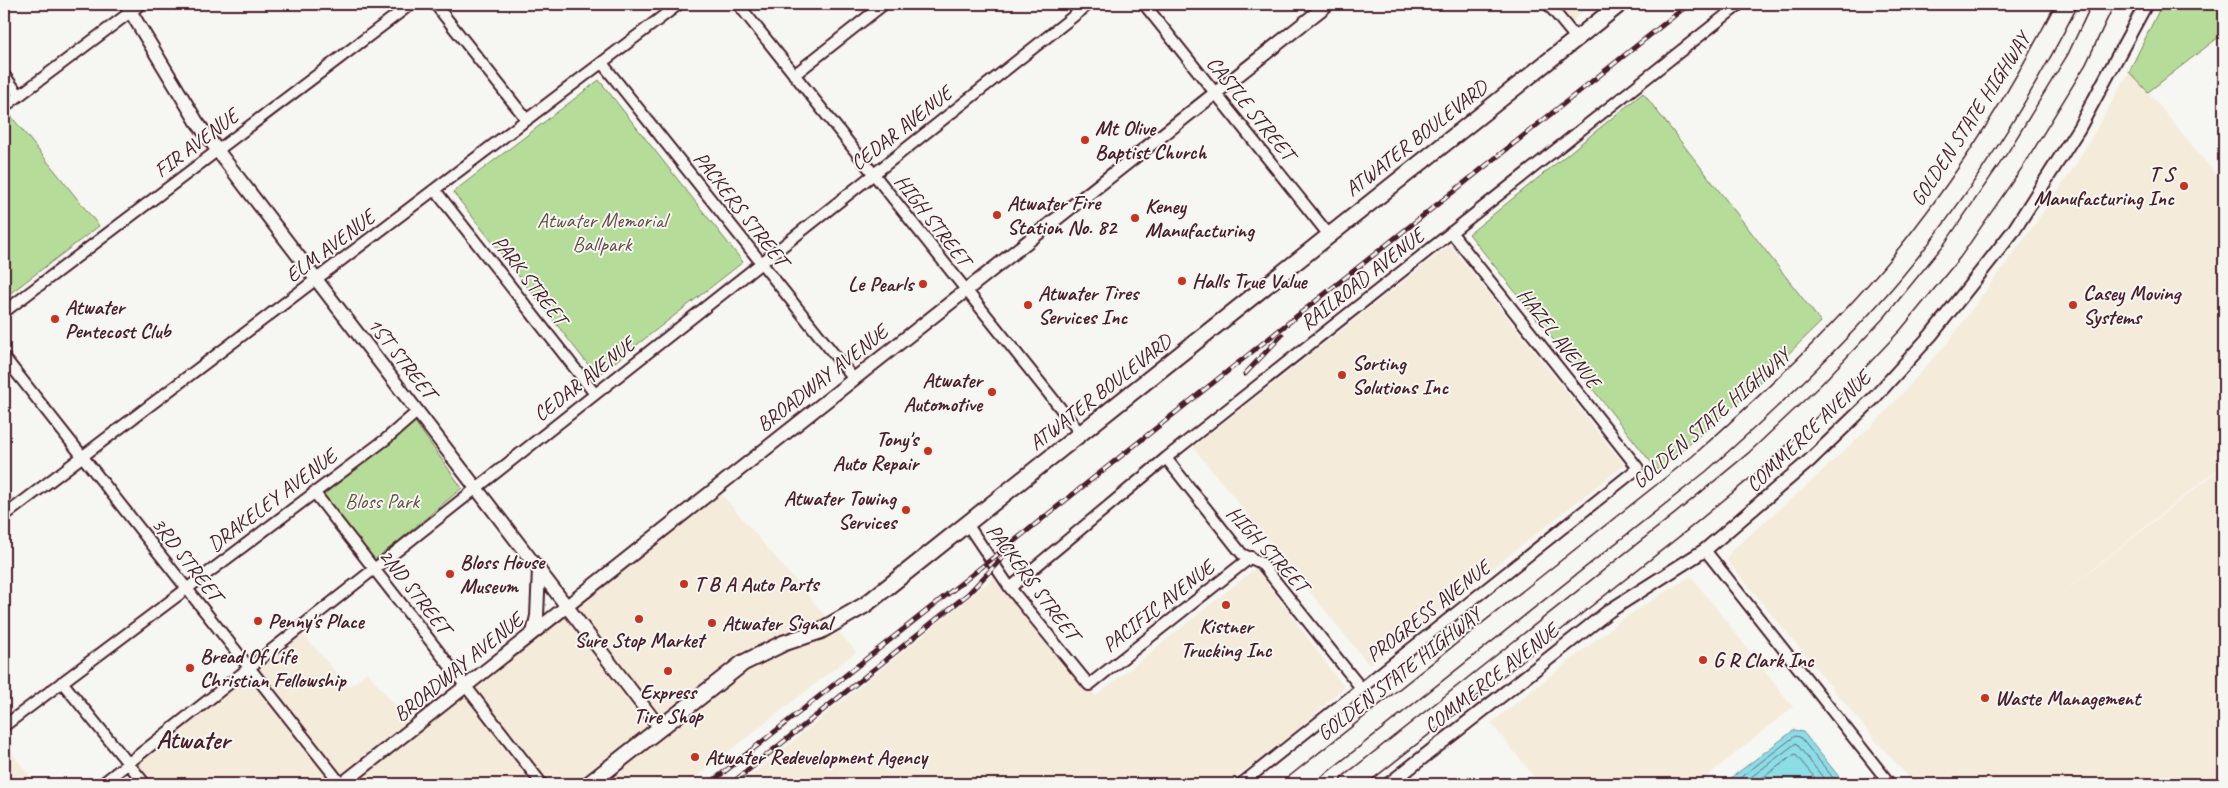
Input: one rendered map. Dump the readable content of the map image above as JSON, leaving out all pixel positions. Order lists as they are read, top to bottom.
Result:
{
  "streets": {
    "highway": ["GOLDEN STATE HIGHWAY"],
    "main road": ["ATWATER BOULEVARD"],
    "street": [
      "CASTLE STREET",
      "CEDAR AVENUE",
      "FIR AVENUE",
      "PACKERS STREET",
      "HIGH STREET",
      "ELM AVENUE",
      "RAILROAD AVENUE",
      "PARK STREET",
      "HAZEL AVENUE",
      "1ST STREET",
      "BROADWAY AVENUE",
      "COMMERCE AVENUE",
      "DRAKELEY AVENUE",
      "3RD STREET",
      "2ND STREET",
      "PACIFIC AVENUE",
      "PROGRESS AVENUE"
    ]
  },
  "crossings": [
    ["CASTLE STREET", "ATWATER BOULEVARD"],
    ["CASTLE STREET", "BROADWAY AVENUE"],
    ["CEDAR AVENUE", "PACKERS STREET"],
    ["CEDAR AVENUE", "HIGH STREET"],
    ["CEDAR AVENUE", "PARK STREET"],
    ["CEDAR AVENUE", "1ST STREET"],
    ["CEDAR AVENUE", "3RD STREET"],
    ["CEDAR AVENUE", "2ND STREET"],
    ["ATWATER BOULEVARD", "PACKERS STREET"],
    ["ATWATER BOULEVARD", "HIGH STREET"],
    ["ATWATER BOULEVARD", "1ST STREET"],
    ["FIR AVENUE", "1ST STREET"],
    ["PACKERS STREET", "ELM AVENUE"],
    ["PACKERS STREET", "RAILROAD AVENUE"],
    ["PACKERS STREET", "BROADWAY AVENUE"],
    ["PACKERS STREET", "PACIFIC AVENUE"],
    ["HIGH STREET", "RAILROAD AVENUE"],
    ["HIGH STREET", "BROADWAY AVENUE"],
    ["HIGH STREET", "PACIFIC AVENUE"],
    ["HIGH STREET", "PROGRESS AVENUE"],
    ["ELM AVENUE", "PARK STREET"],
    ["ELM AVENUE", "1ST STREET"],
    ["ELM AVENUE", "3RD STREET"],
    ["RAILROAD AVENUE", "HAZEL AVENUE"],
    ["HAZEL AVENUE", "PROGRESS AVENUE"],
    ["1ST STREET", "BROADWAY AVENUE"],
    ["1ST STREET", "DRAKELEY AVENUE"],
    ["BROADWAY AVENUE", "3RD STREET"],
    ["BROADWAY AVENUE", "2ND STREET"],
    ["DRAKELEY AVENUE", "3RD STREET"],
    ["DRAKELEY AVENUE", "2ND STREET"]
  ],
  "districts": ["Atwater"],
  "parks": ["Atwater Memorial Ballpark", "Bloss Park"],
  "places": [
    "Mt Olive Baptist Church",
    "T S Manufacturing Inc",
    "Atwater Fire Station No. 82",
    "Keney Manufacturing",
    "Halls True Value",
    "Le Pearls",
    "Atwater Tires Services Inc",
    "Casey Moving Systems",
    "Atwater Pentecost Club",
    "Sorting Solutions Inc",
    "Atwater Automotive",
    "Tony's Auto Repair",
    "Atwater Towing Services",
    "Bloss House Museum",
    "T B A Auto Parts",
    "Kistner Trucking Inc",
    "Sure Stop Market",
    "Penny's Place",
    "Atwater Signal",
    "G R Clark Inc",
    "Bread Of Life Christian Fellowship",
    "Express Tire Shop",
    "Waste Management",
    "Atwater Redevelopment Agency"
  ]
}
